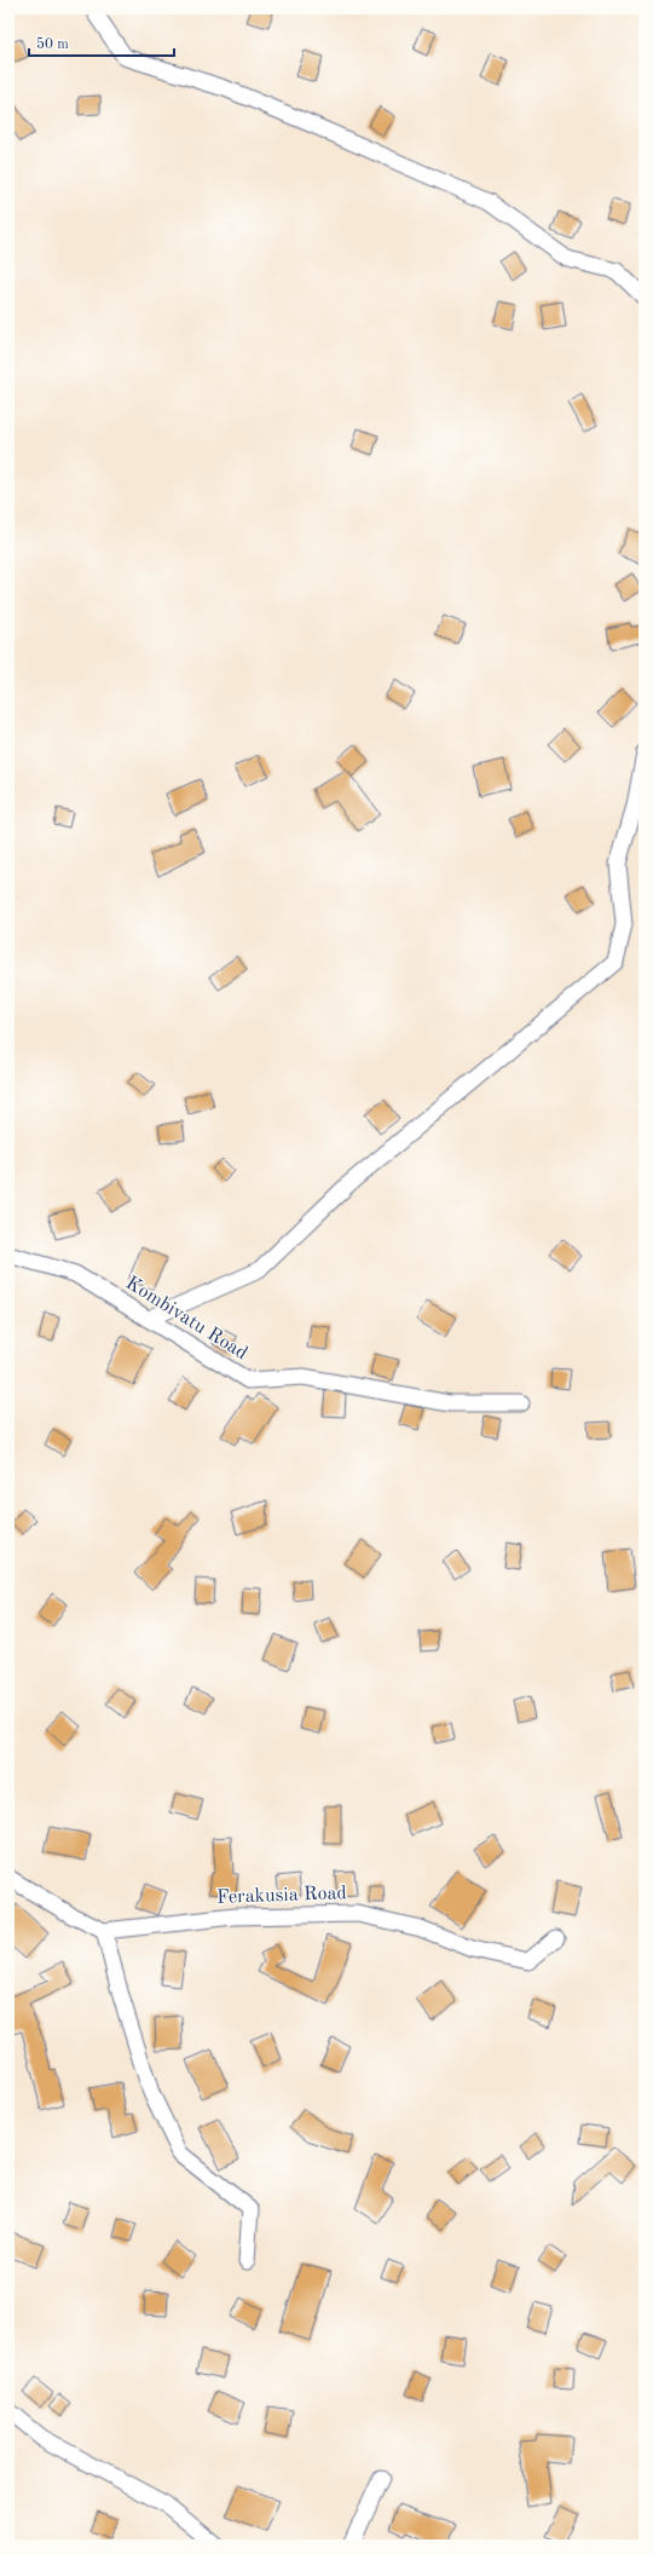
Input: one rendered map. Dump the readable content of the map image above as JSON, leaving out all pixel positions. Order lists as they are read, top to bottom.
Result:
{
  "streets": {
    "street": ["Kombivatu Road", "Ferakusia Road"]
  },
  "scale_bar": "50 m"
}
